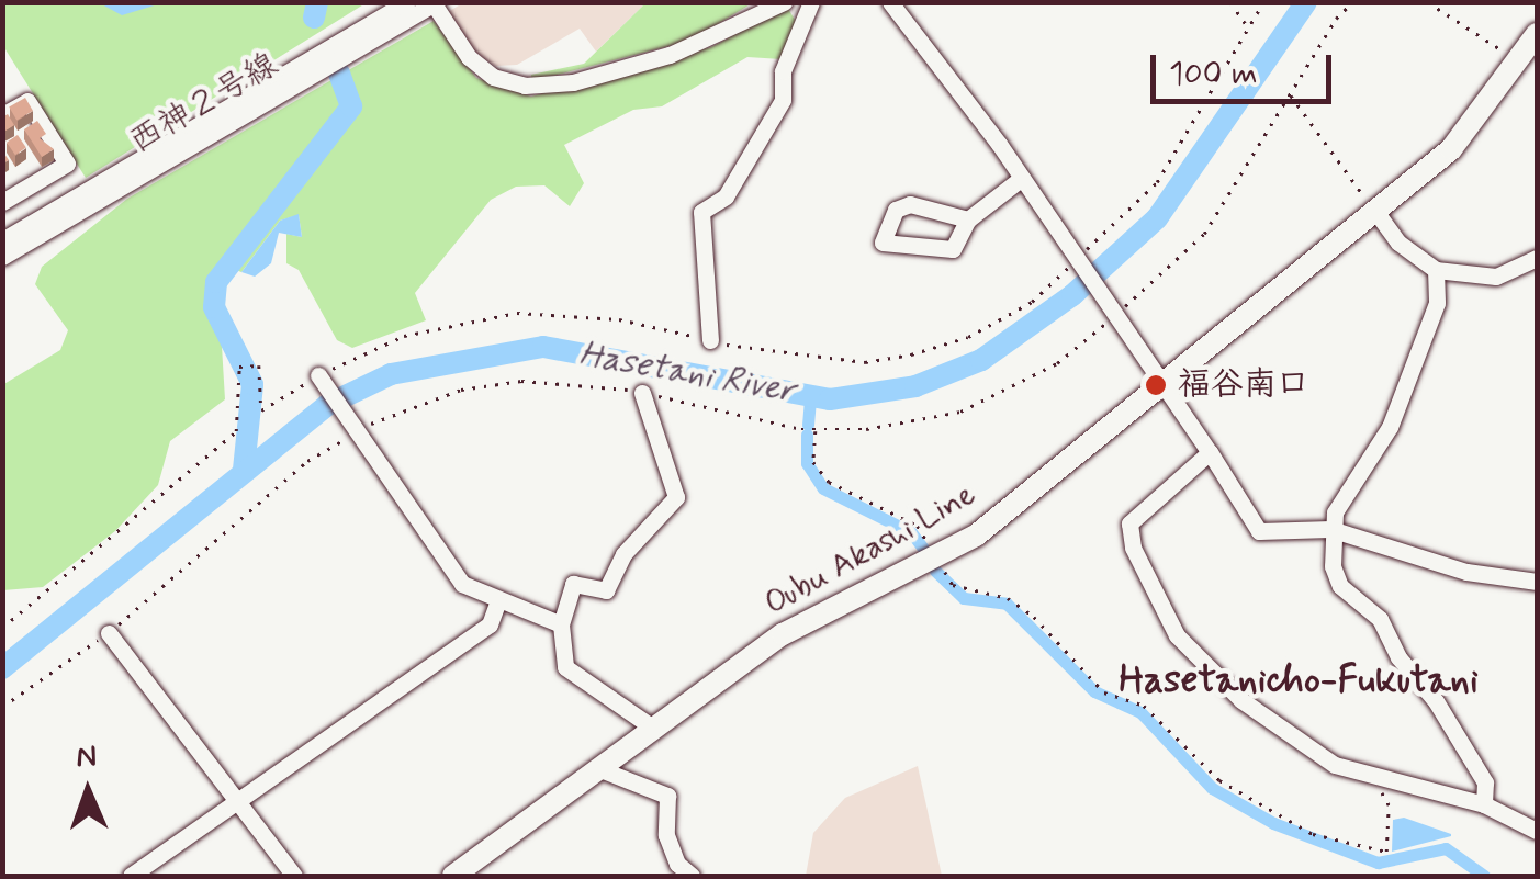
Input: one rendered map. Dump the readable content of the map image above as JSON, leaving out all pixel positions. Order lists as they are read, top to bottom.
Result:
{
  "streets": {
    "main road": ["Oubu Akashi Line"],
    "street": ["西神２号線"]
  },
  "districts": ["Hasetanicho-Fukutani"],
  "water": ["Hasetani River"],
  "places": ["福谷南口"],
  "scale_bar": "100 m",
  "north": "top"
}
